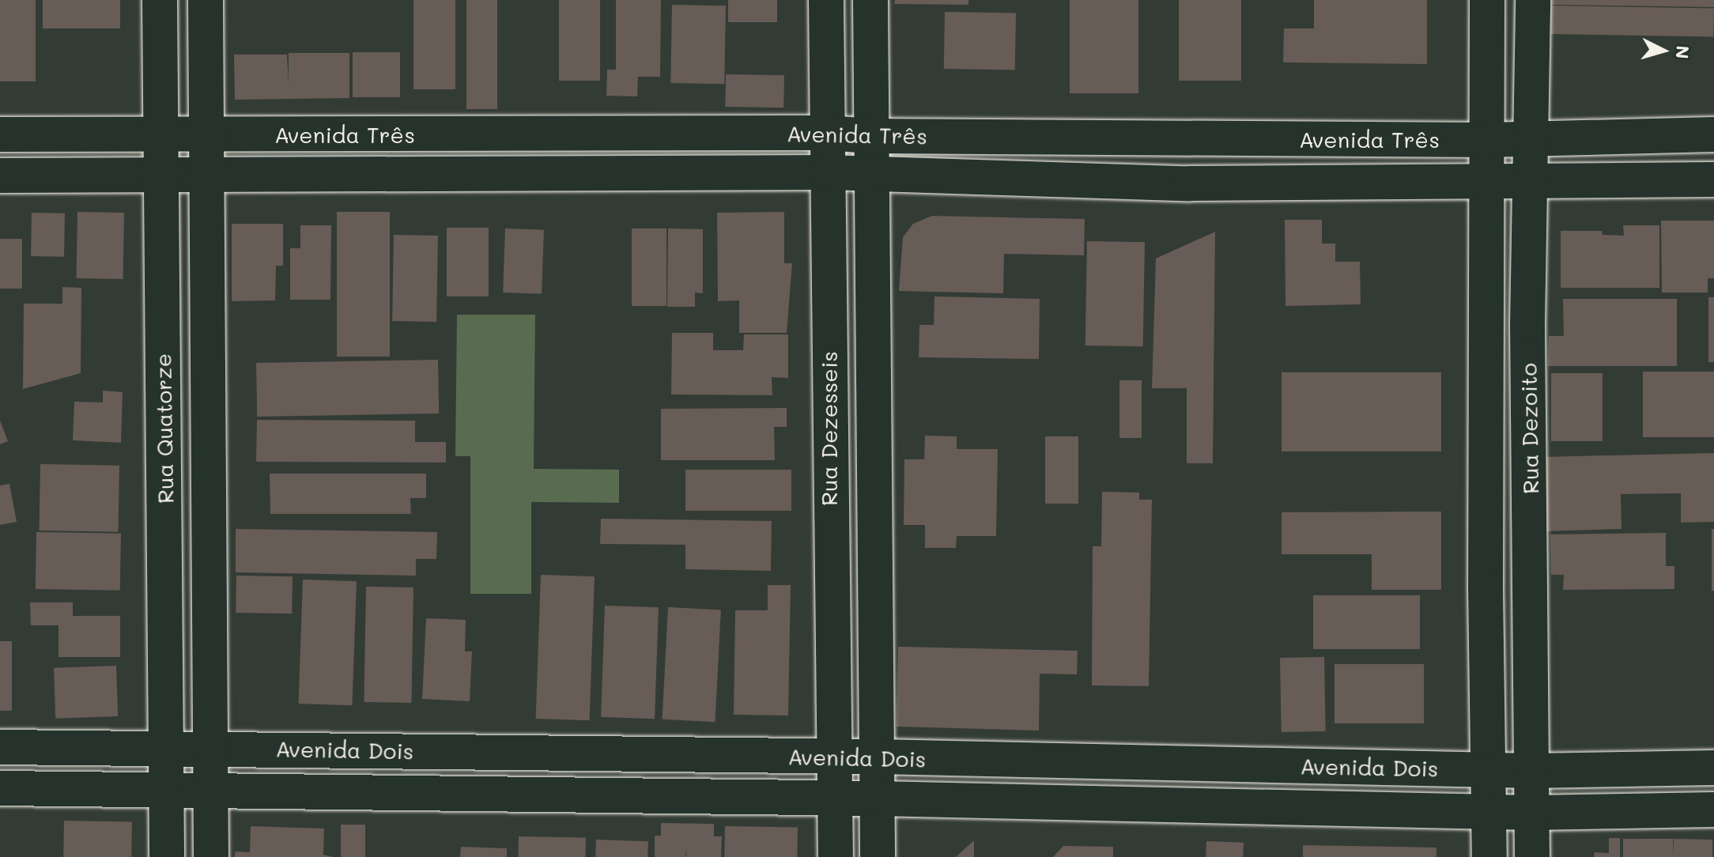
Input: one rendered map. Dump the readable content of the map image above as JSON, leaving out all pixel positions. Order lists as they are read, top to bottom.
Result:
{
  "streets": {
    "street": [
      "Avenida Três",
      "Rua Quatorze",
      "Rua Dezesseis",
      "Rua Dezoito",
      "Avenida Dois"
    ]
  },
  "crossings": [
    ["Avenida Três", "Rua Quatorze"],
    ["Avenida Três", "Rua Dezesseis"],
    ["Avenida Três", "Rua Dezoito"],
    ["Rua Quatorze", "Avenida Dois"],
    ["Rua Dezesseis", "Avenida Dois"],
    ["Rua Dezoito", "Avenida Dois"]
  ],
  "north": "right"
}
